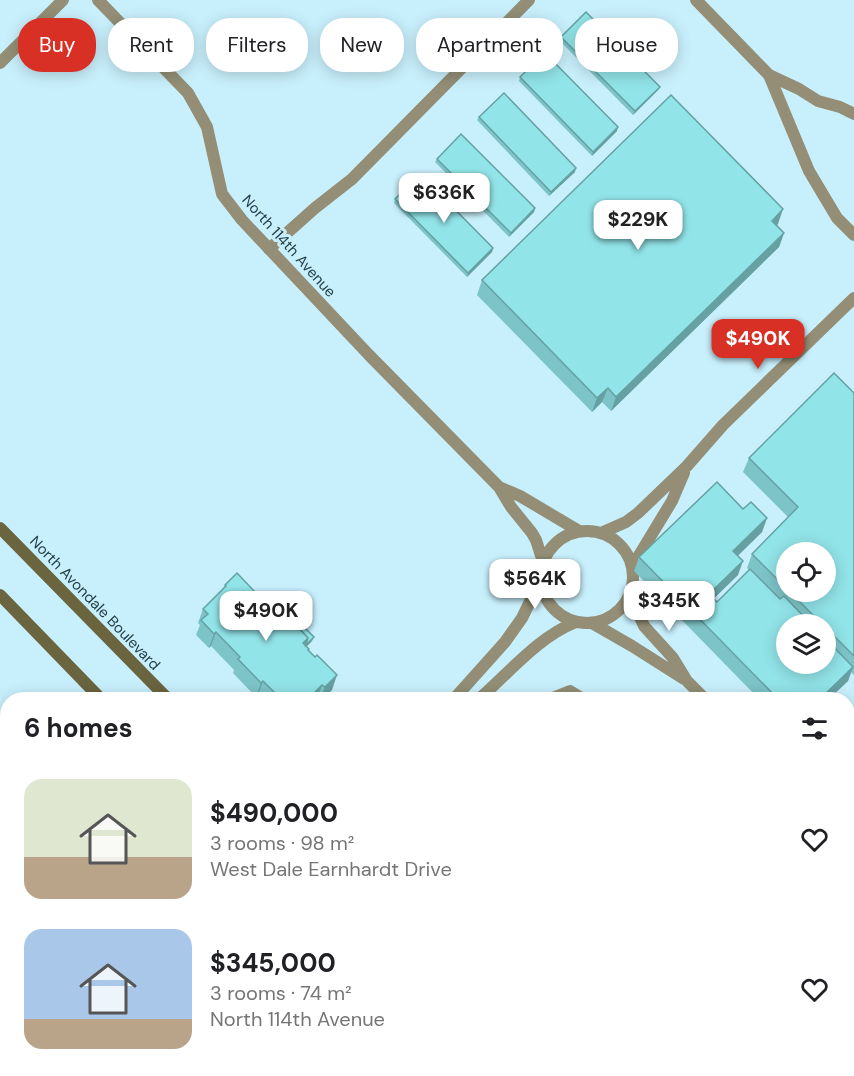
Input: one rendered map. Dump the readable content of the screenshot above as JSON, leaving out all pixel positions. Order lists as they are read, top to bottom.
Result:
{
  "streets": {
    "main road": ["North Avondale Boulevard"],
    "street": ["North 114th Avenue"]
  },
  "page": {
    "chip": [
      "Buy",
      "Rent",
      "Filters",
      "New",
      "Apartment",
      "House"
    ],
    "price": [
      "$636K",
      "$229K",
      "$490K",
      "$564K",
      "$345K",
      "$490K"
    ],
    "heading": "6 homes",
    "list": [
      {
        "name": "$490,000",
        "note": "3 rooms · 98 m² · West Dale Earnhardt Drive"
      },
      {
        "name": "$345,000",
        "note": "3 rooms · 74 m² · North 114th Avenue"
      }
    ]
  }
}
